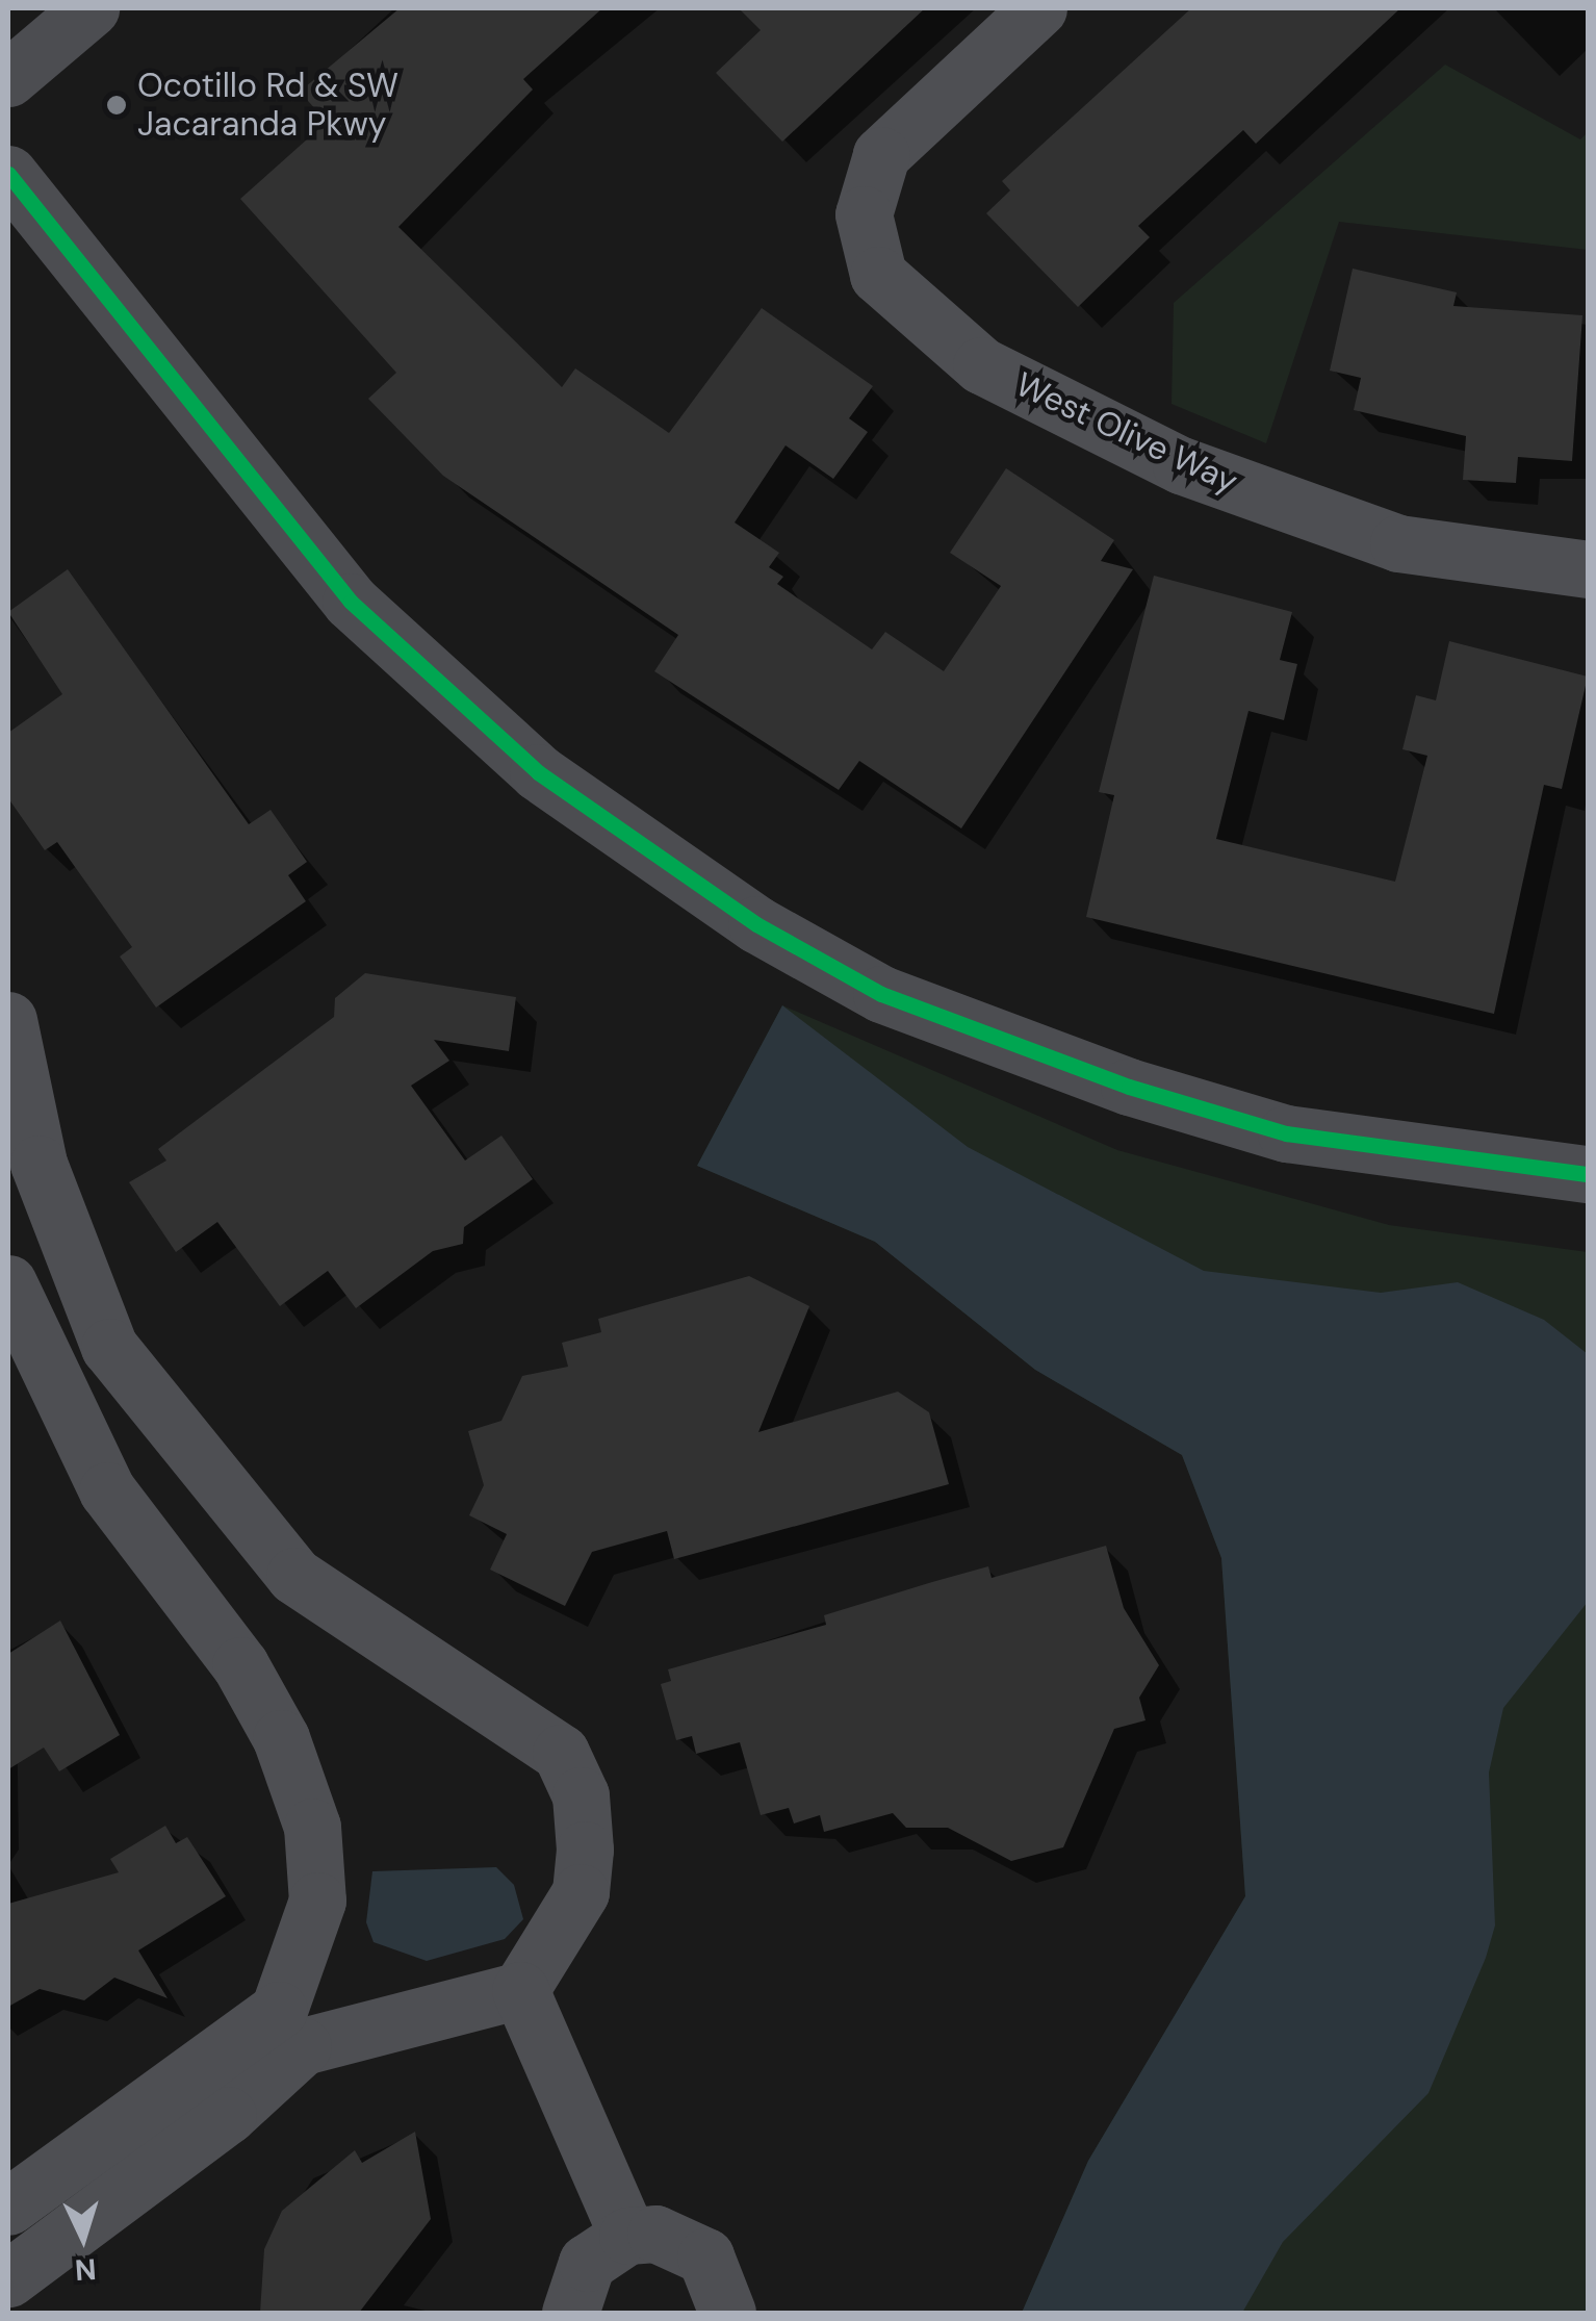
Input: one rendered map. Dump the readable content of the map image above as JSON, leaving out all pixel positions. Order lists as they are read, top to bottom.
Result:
{
  "streets": {
    "street": ["West Olive Way"]
  },
  "places": ["Ocotillo Rd & SW Jacaranda Pkwy"],
  "north": "bottom"
}
